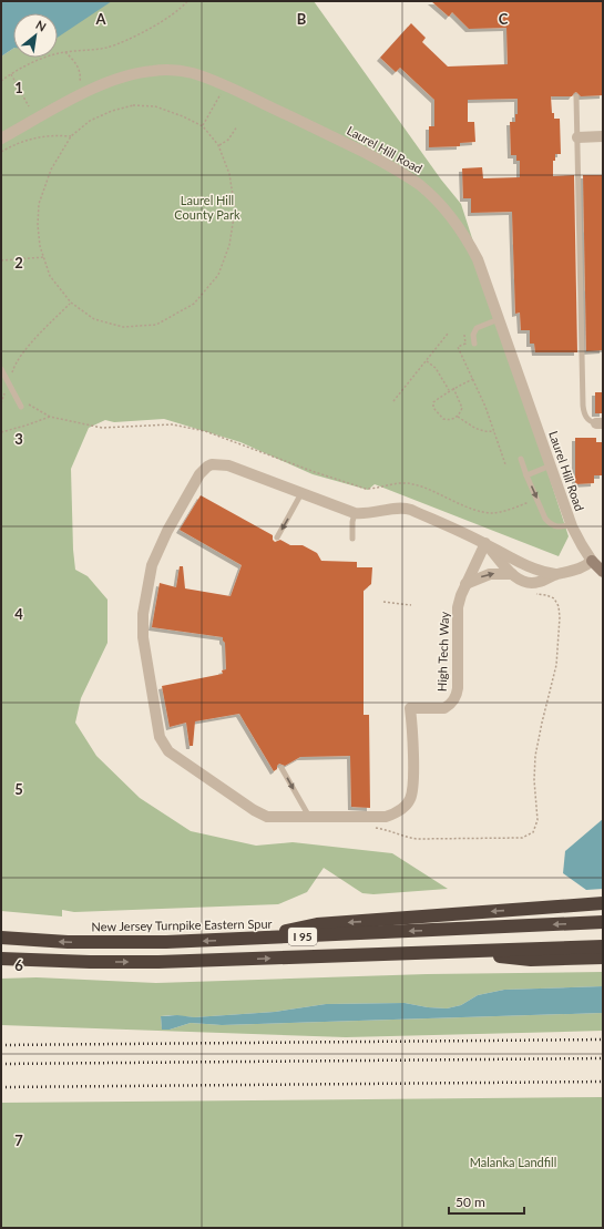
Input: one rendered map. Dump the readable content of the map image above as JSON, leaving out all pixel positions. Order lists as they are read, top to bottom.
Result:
{
  "streets": {
    "highway": ["New Jersey Turnpike Eastern Spur", "I 95"],
    "street": ["Laurel Hill Road", "High Tech Way"]
  },
  "parks": ["Laurel Hill County Park", "Malanka Landfill"],
  "scale_bar": "50 m",
  "north": "top right",
  "grid": {
    "columns": ["A", "B", "C"],
    "rows": [
      "1",
      "2",
      "3",
      "4",
      "5",
      "6",
      "7"
    ]
  }
}
